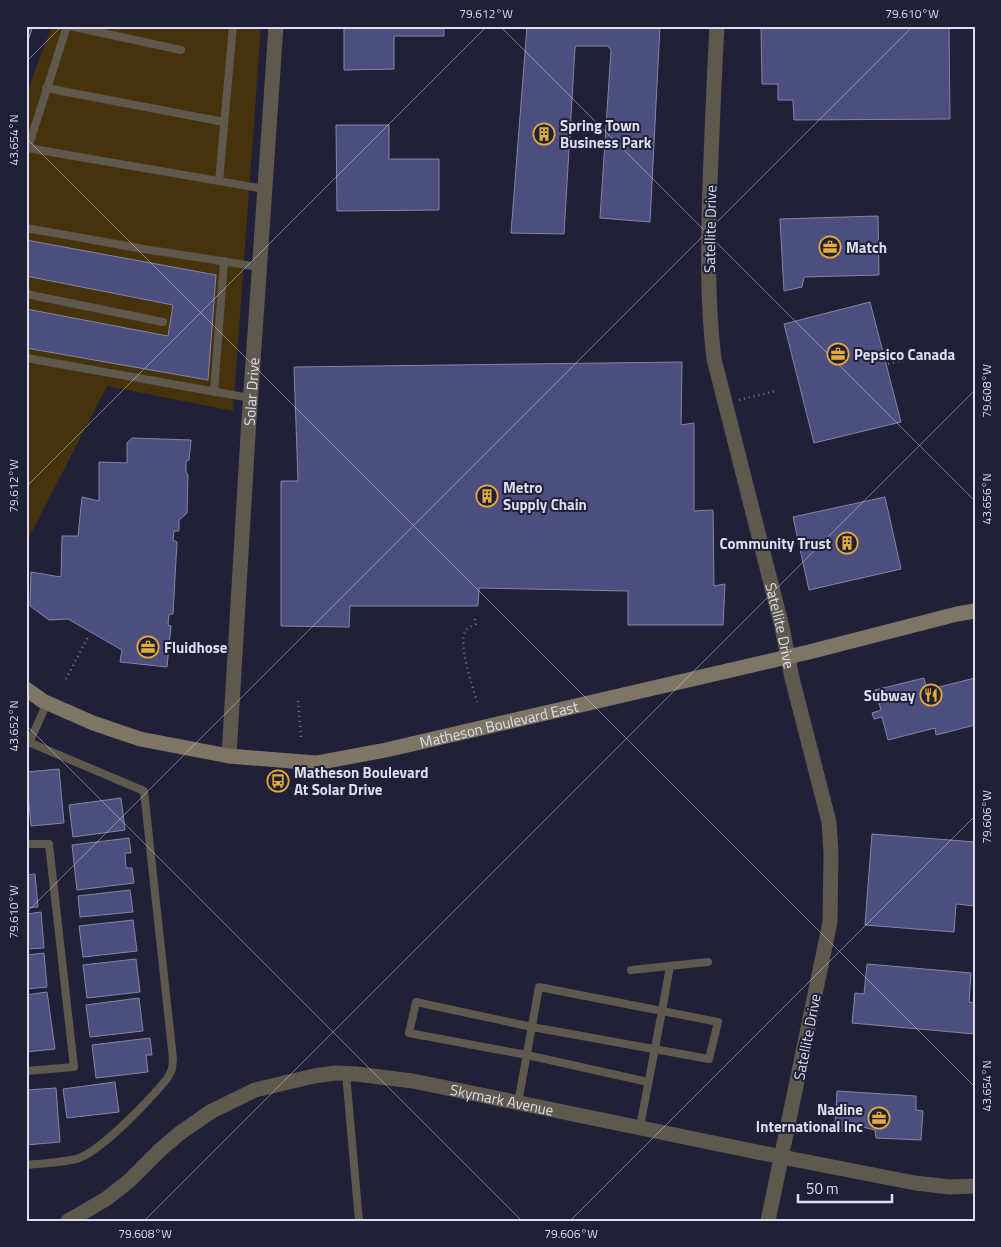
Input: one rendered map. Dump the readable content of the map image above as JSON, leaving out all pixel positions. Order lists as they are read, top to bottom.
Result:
{
  "streets": {
    "street": [
      "Satellite Drive",
      "Solar Drive",
      "Matheson Boulevard East",
      "Skymark Avenue"
    ]
  },
  "crossings": [
    ["Satellite Drive", "Matheson Boulevard East"],
    ["Satellite Drive", "Skymark Avenue"],
    ["Solar Drive", "Matheson Boulevard East"]
  ],
  "places": {
    "building": ["Spring Town Business Park", "Metro Supply Chain", "Community Trust"],
    "office": [
      "Match",
      "Pepsico Canada",
      "Fluidhose",
      "Nadine International Inc"
    ],
    "restaurant": ["Subway"],
    "bus stop": ["Matheson Boulevard At Solar Drive"]
  },
  "scale_bar": "50 m",
  "coordinates": [
    "79.612°W",
    "79.610°W",
    "43.654°N",
    "79.608°W",
    "43.656°N",
    "43.652°N",
    "79.606°W"
  ]
}
